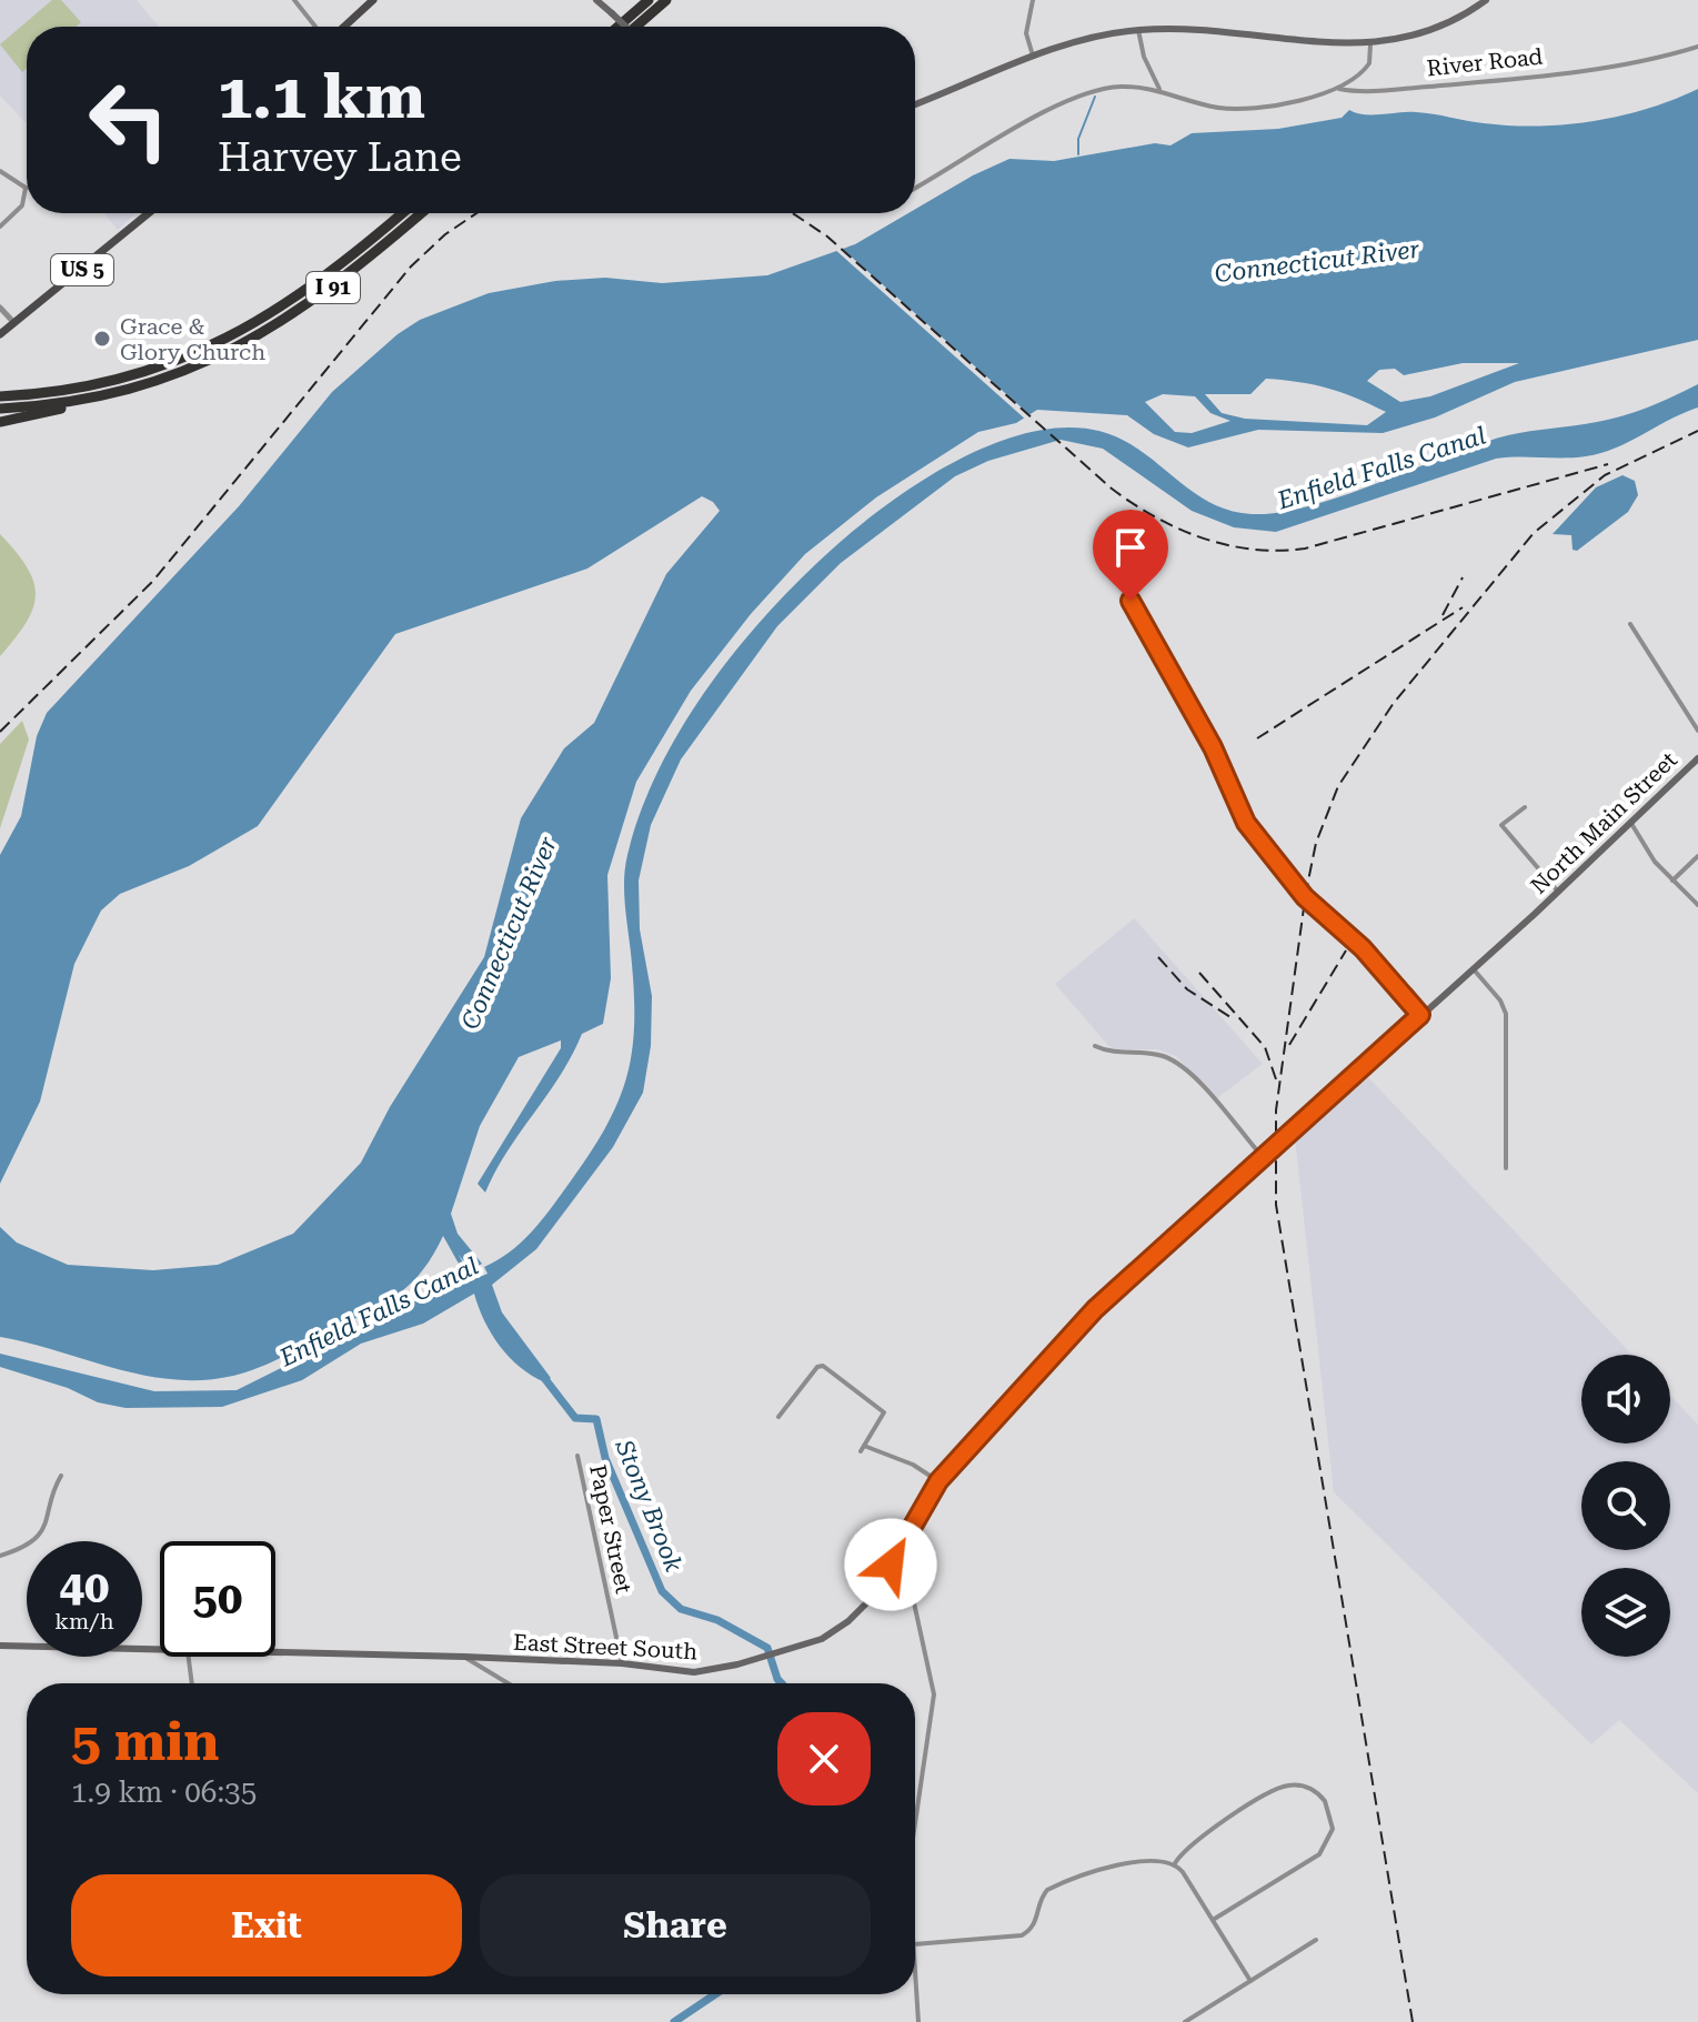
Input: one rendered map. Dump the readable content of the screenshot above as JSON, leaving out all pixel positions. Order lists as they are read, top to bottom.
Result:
{
  "streets": {
    "highway": ["I 91"],
    "main road": ["US 5", "North Main Street", "East Street South"],
    "street": ["River Road", "Paper Street"]
  },
  "crossings": [
    ["North Main Street", "East Street South"],
    ["Paper Street", "East Street South"]
  ],
  "water": ["Connecticut River", "Enfield Falls Canal", "Stony Brook"],
  "places": ["Grace & Glory Church"],
  "page": {
    "turn": ["1.1 km", "Harvey Lane"],
    "speed": "40 km/h",
    "limit": "50",
    "heading": ["5 min", "1.9 km · 06:35"],
    "buttons": ["Exit", "Share"]
  }
}
